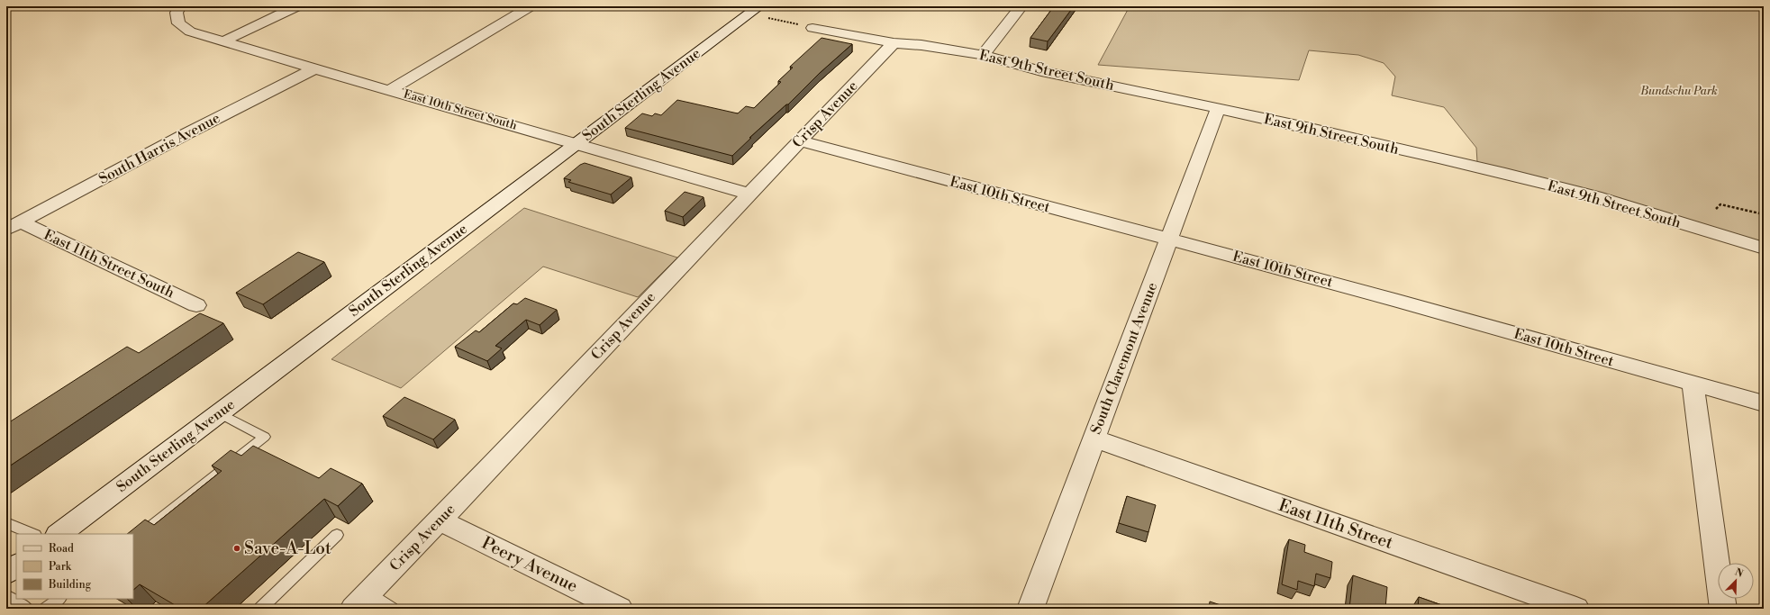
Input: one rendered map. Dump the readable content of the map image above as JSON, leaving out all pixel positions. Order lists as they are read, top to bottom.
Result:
{
  "streets": {
    "street": [
      "East 9th Street South",
      "South Sterling Avenue",
      "East 10th Street South",
      "Crisp Avenue",
      "South Harris Avenue",
      "East 10th Street",
      "East 11th Street South",
      "South Claremont Avenue",
      "East 11th Street",
      "Peery Avenue"
    ]
  },
  "crossings": [
    ["East 9th Street South", "Crisp Avenue"],
    ["East 9th Street South", "South Claremont Avenue"],
    ["South Sterling Avenue", "East 10th Street South"],
    ["East 10th Street South", "Crisp Avenue"],
    ["East 10th Street South", "South Harris Avenue"],
    ["Crisp Avenue", "East 10th Street"],
    ["Crisp Avenue", "Peery Avenue"],
    ["South Harris Avenue", "East 11th Street South"],
    ["East 10th Street", "South Claremont Avenue"],
    ["South Claremont Avenue", "East 11th Street"]
  ],
  "parks": ["Bundschu Park"],
  "places": ["Save-A-Lot"],
  "legend": ["Road", "Park", "Building"],
  "north": "top right"
}
